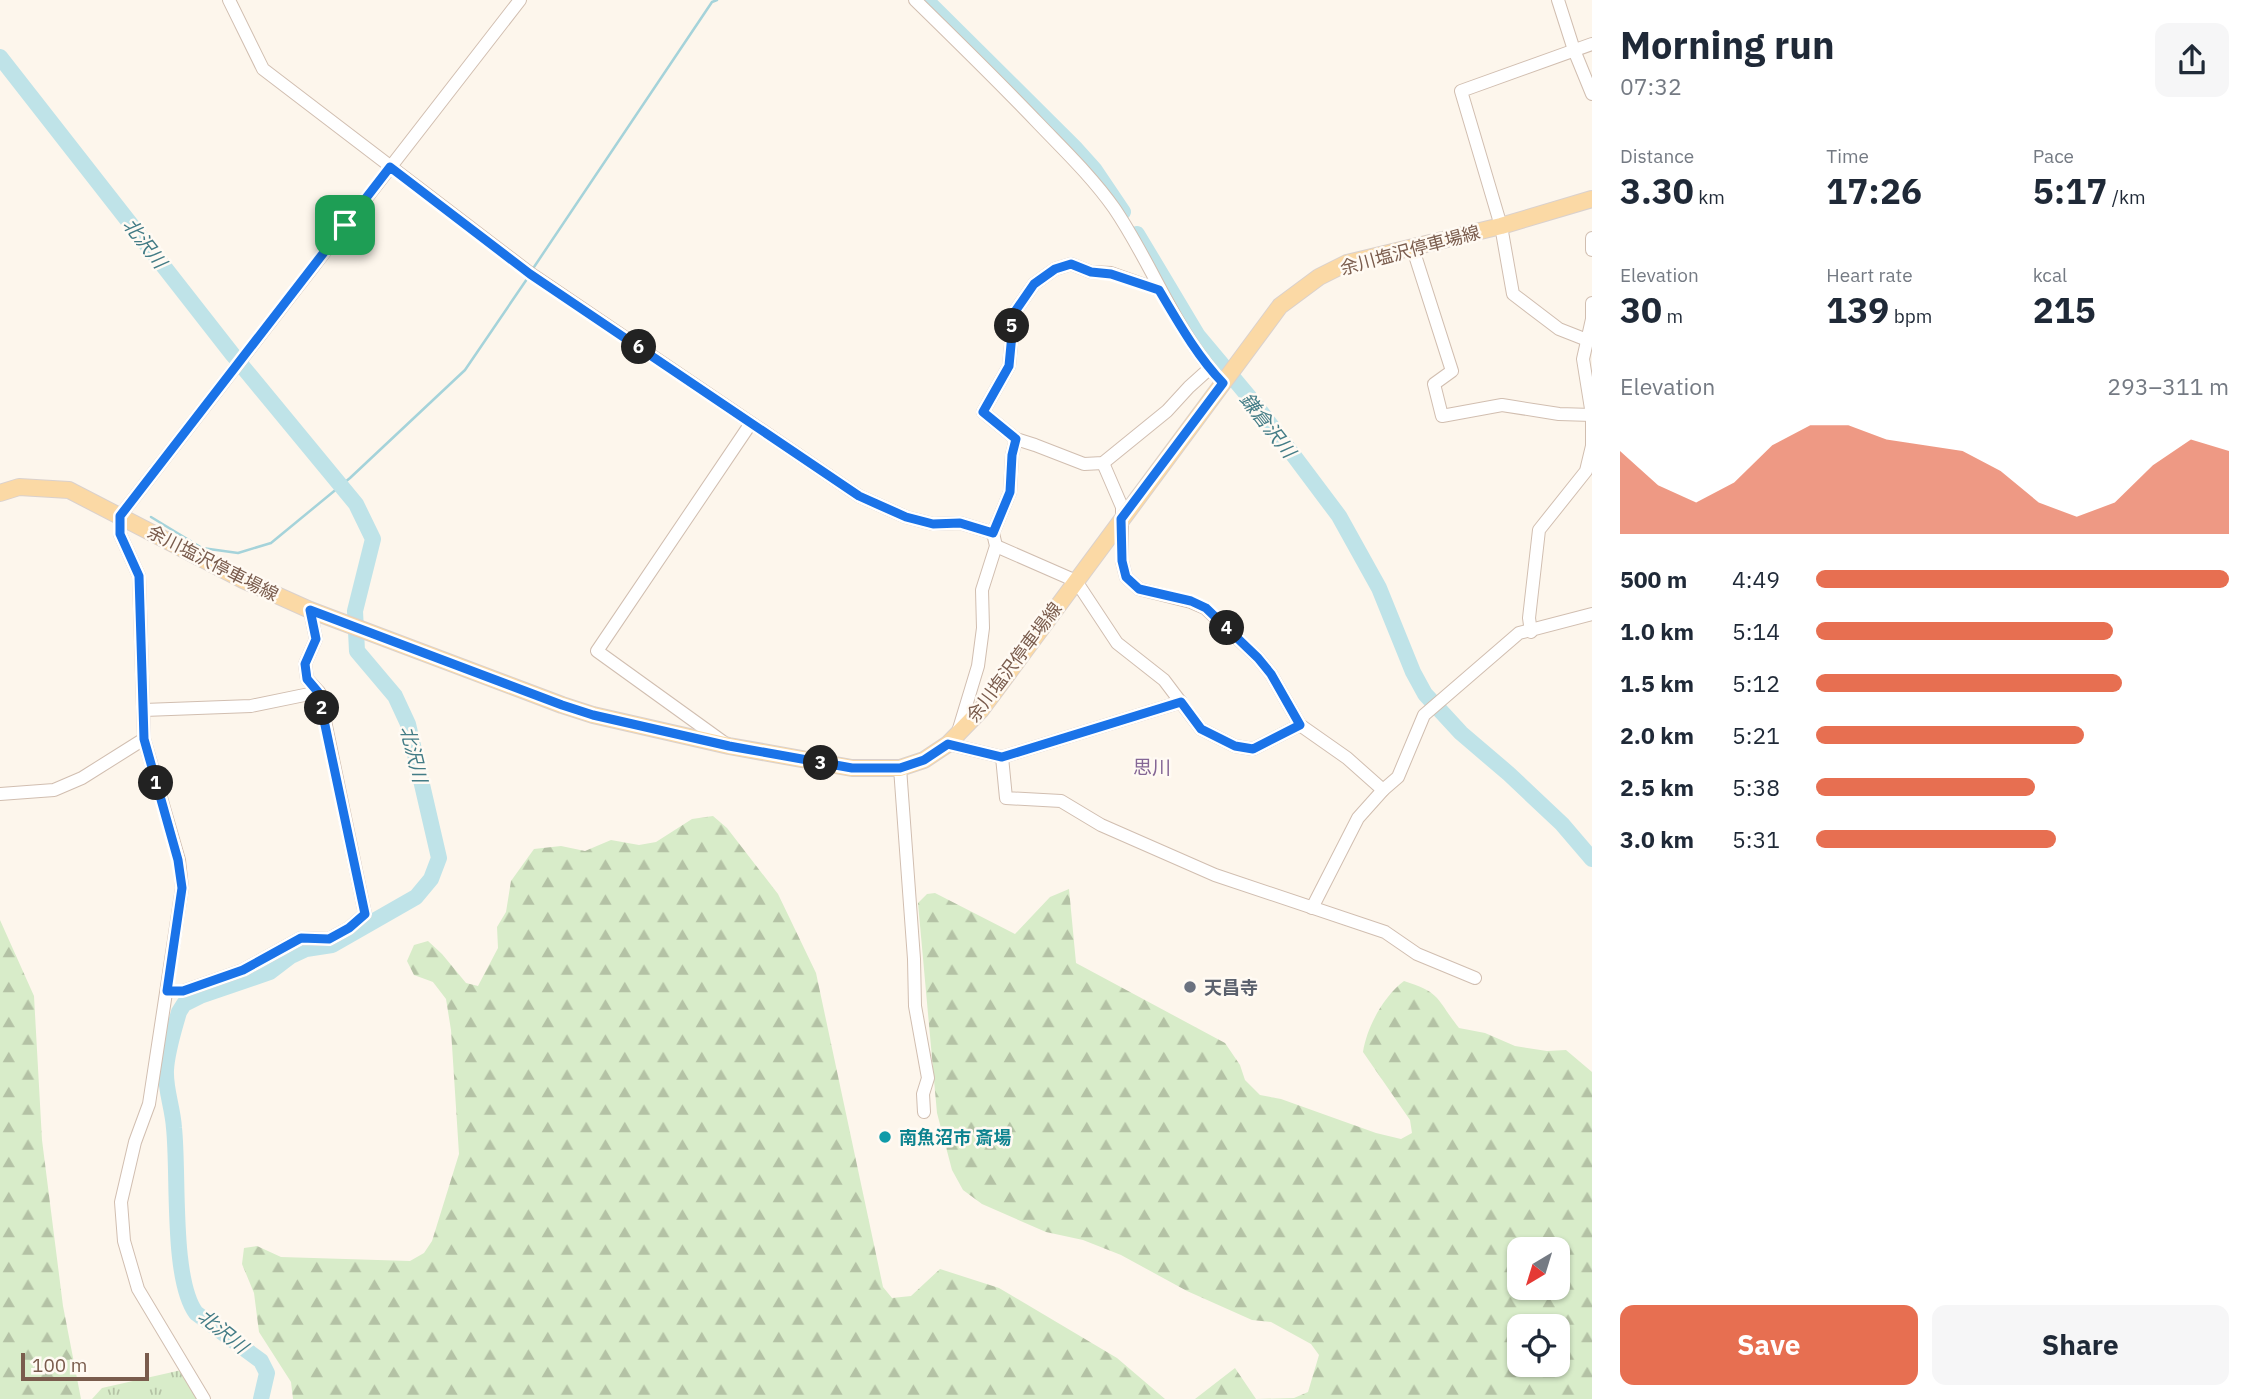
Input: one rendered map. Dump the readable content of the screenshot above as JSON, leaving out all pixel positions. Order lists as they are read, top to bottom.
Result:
{
  "streets": {
    "main road": ["余川塩沢停車場線"]
  },
  "districts": ["思川"],
  "water": ["北沢川", "鎌倉沢川"],
  "places": ["天昌寺", "南魚沼市 斎場"],
  "scale_bar": "100 m",
  "north": "bottom left",
  "page": {
    "heading": ["Morning run", "07:32"],
    "stats": [
      ["Distance", "3.30 km"],
      ["Time", "17:26"],
      ["Pace", "5:17 /km"],
      ["Elevation", "30 m"],
      ["Heart rate", "139 bpm"],
      ["kcal", "215"]
    ],
    "pins": [
      "5",
      "6",
      "4",
      "2",
      "3",
      "1"
    ],
    "chart": ["Elevation", "293–311 m"],
    "list": [
      {
        "name": "500 m",
        "note": "4:49"
      },
      {
        "name": "1.0 km",
        "note": "5:14"
      },
      {
        "name": "1.5 km",
        "note": "5:12"
      },
      {
        "name": "2.0 km",
        "note": "5:21"
      },
      {
        "name": "2.5 km",
        "note": "5:38"
      },
      {
        "name": "3.0 km",
        "note": "5:31"
      }
    ],
    "buttons": ["Save", "Share"],
    "scale": "100 m"
  }
}
